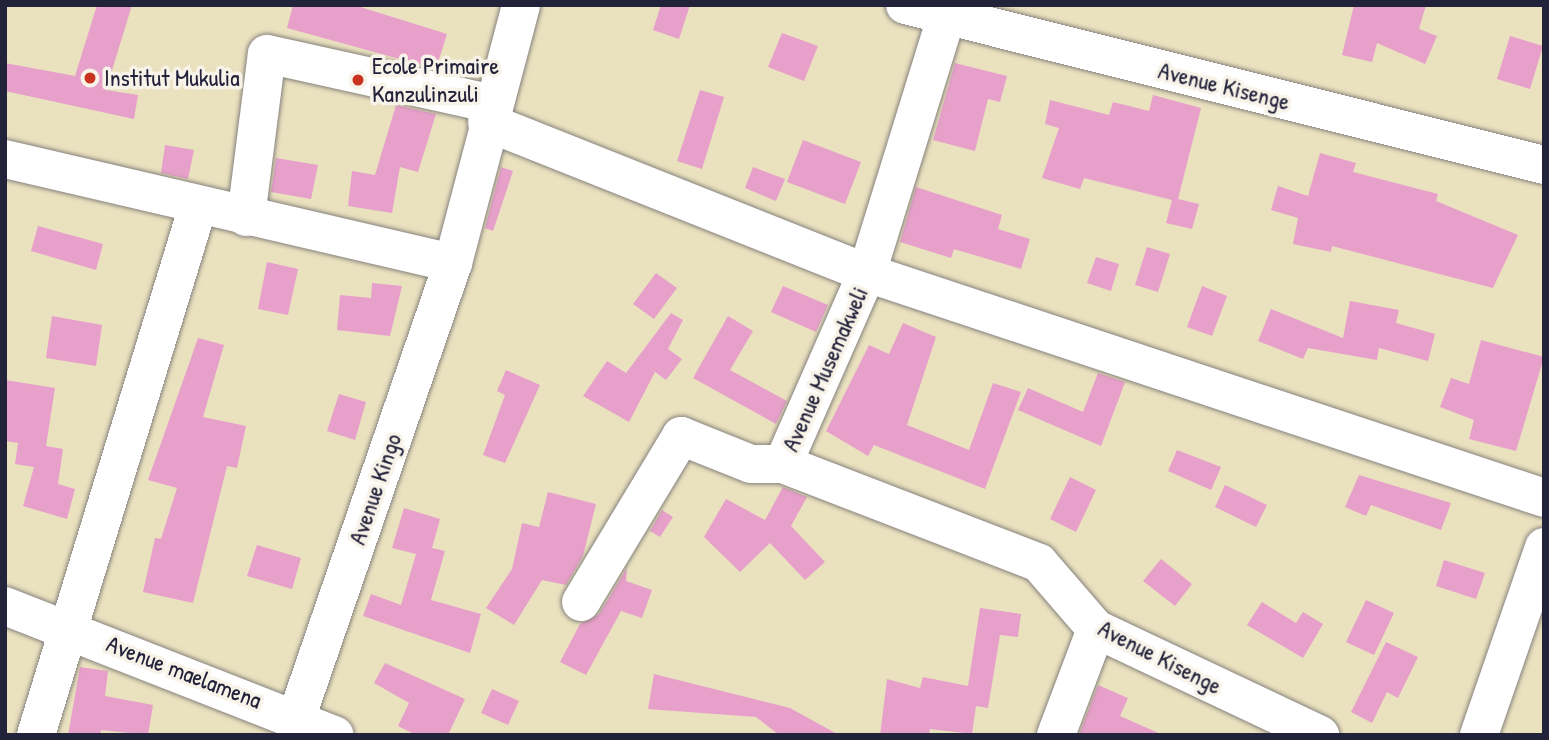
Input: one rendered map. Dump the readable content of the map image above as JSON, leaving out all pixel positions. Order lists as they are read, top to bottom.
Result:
{
  "streets": {
    "street": [
      "Avenue Kisenge",
      "Avenue Musemakweli",
      "Avenue Kingo",
      "Avenue maelamena"
    ]
  },
  "crossings": [
    ["Avenue Kisenge", "Avenue Musemakweli"],
    ["Avenue Kingo", "Avenue maelamena"]
  ],
  "places": ["Institut Mukulia", "Ecole Primaire Kanzulinzuli"]
}
